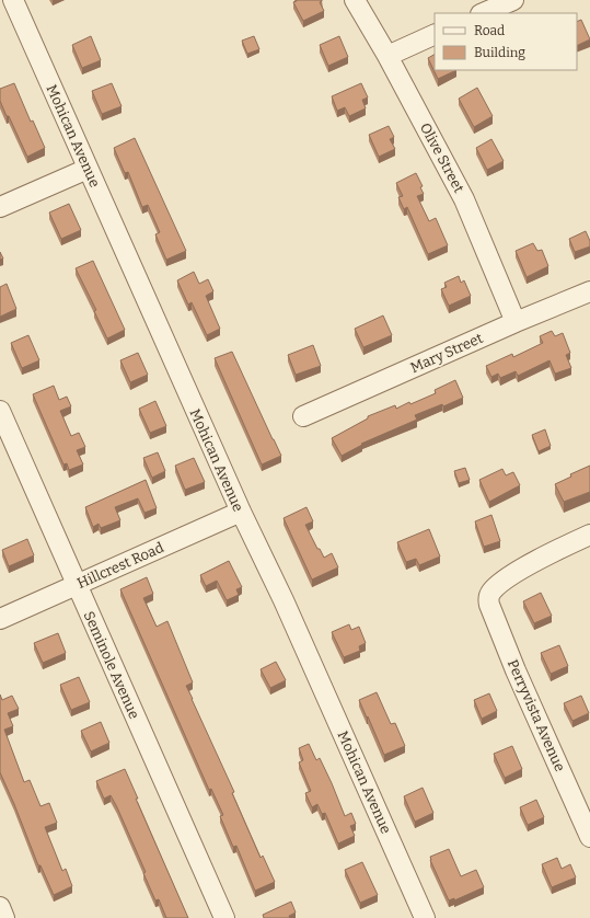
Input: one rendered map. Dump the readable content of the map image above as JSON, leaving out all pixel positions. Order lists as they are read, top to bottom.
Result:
{
  "streets": {
    "street": [
      "Mohican Avenue",
      "Olive Street",
      "Mary Street",
      "Hillcrest Road",
      "Seminole Avenue",
      "Perryvista Avenue"
    ]
  },
  "crossings": [
    ["Mohican Avenue", "Hillcrest Road"],
    ["Olive Street", "Mary Street"],
    ["Hillcrest Road", "Seminole Avenue"]
  ],
  "legend": ["Road", "Building"]
}
